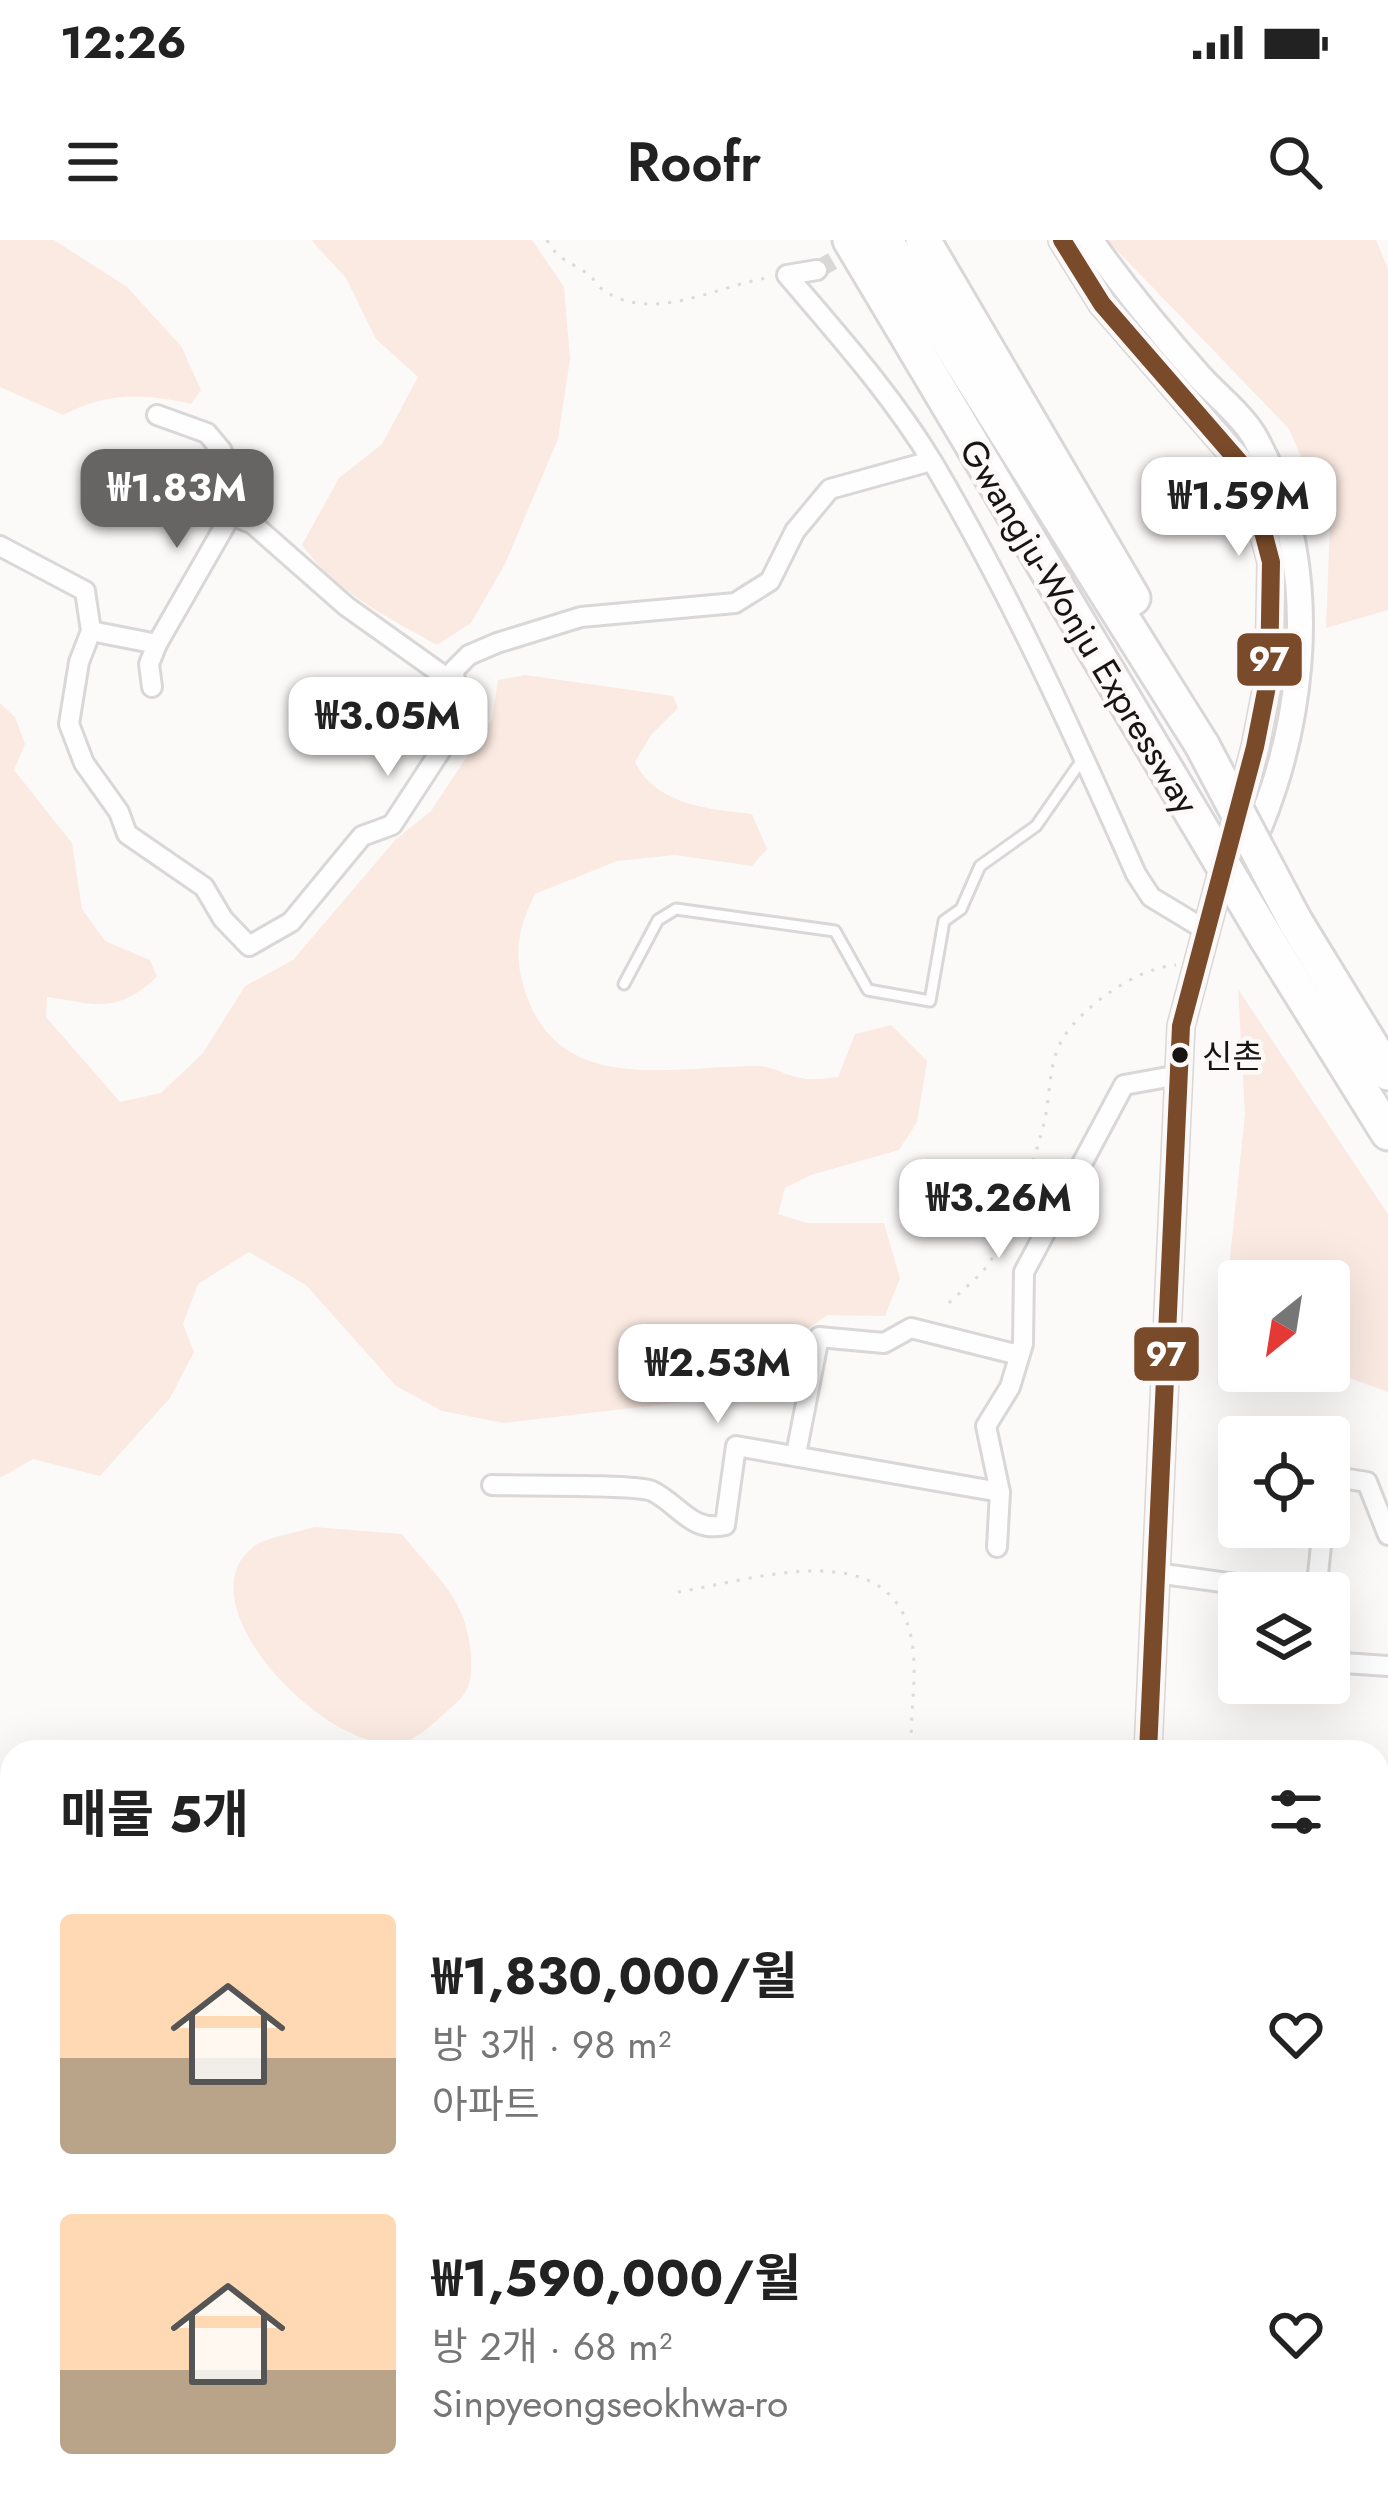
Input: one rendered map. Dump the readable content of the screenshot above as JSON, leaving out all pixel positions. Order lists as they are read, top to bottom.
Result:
{
  "streets": {
    "highway": ["Gwangju-Wonju Expressway"]
  },
  "places": ["신촌"],
  "lines": ["transit line 97"],
  "north": "bottom left",
  "page": {
    "status": "12:26",
    "header": "Roofr",
    "price": [
      "₩1.83M",
      "₩1.59M",
      "₩3.05M",
      "₩3.26M",
      "₩2.53M"
    ],
    "heading": "매물 5개",
    "list": [
      {
        "name": "₩1,830,000/월",
        "note": "방 3개 · 98 m² · 아파트"
      },
      {
        "name": "₩1,590,000/월",
        "note": "방 2개 · 68 m² · Sinpyeongseokhwa-ro"
      }
    ]
  }
}
